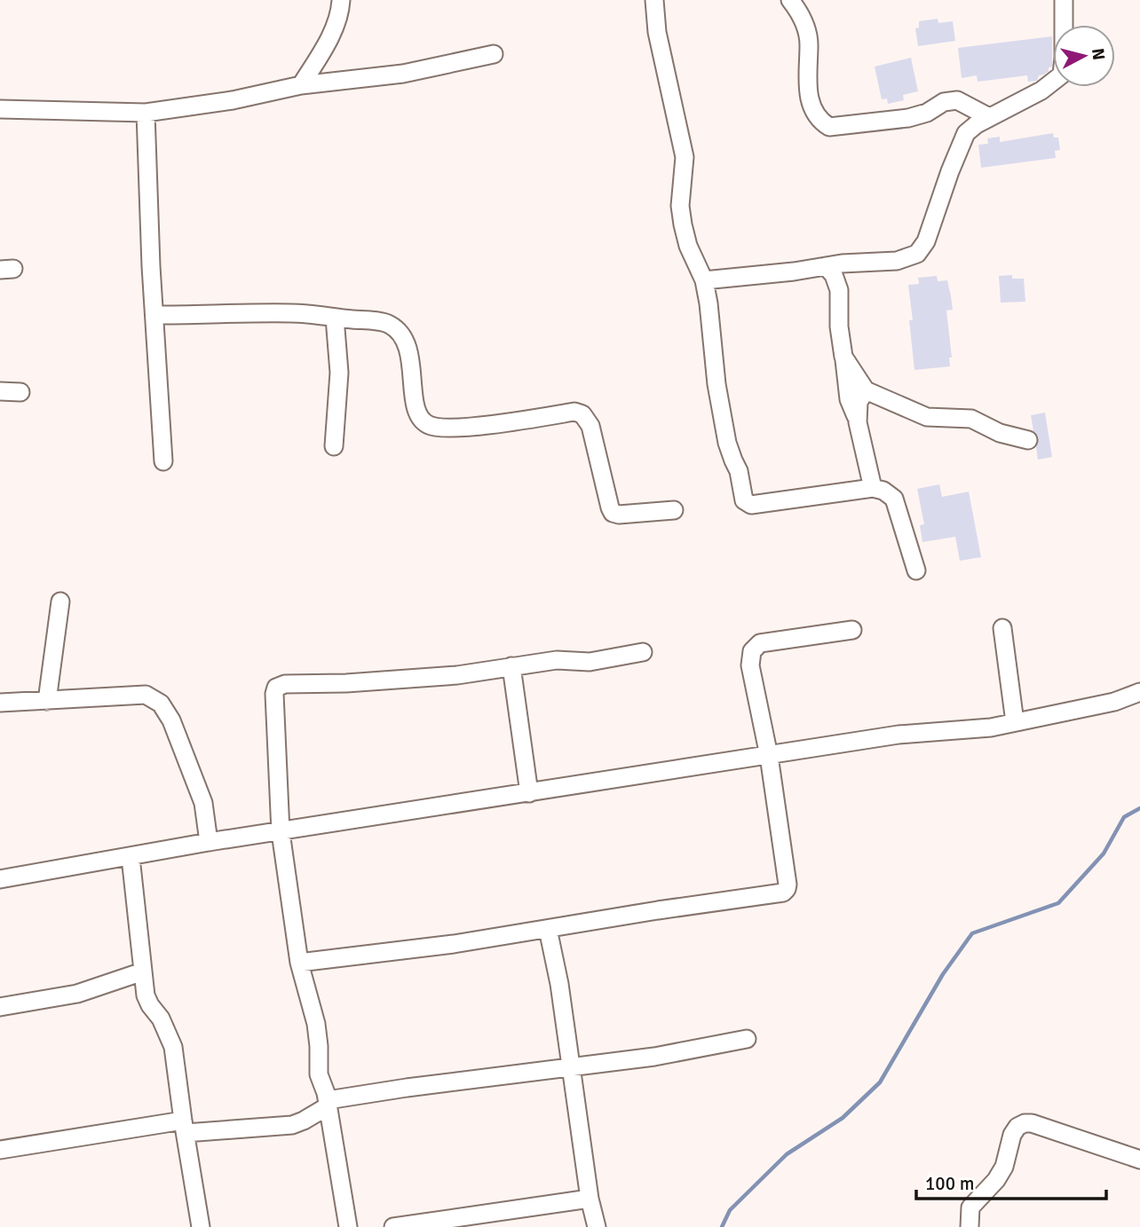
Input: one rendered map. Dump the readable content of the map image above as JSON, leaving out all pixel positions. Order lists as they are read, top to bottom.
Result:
{
  "scale_bar": "100 m",
  "north": "right"
}
